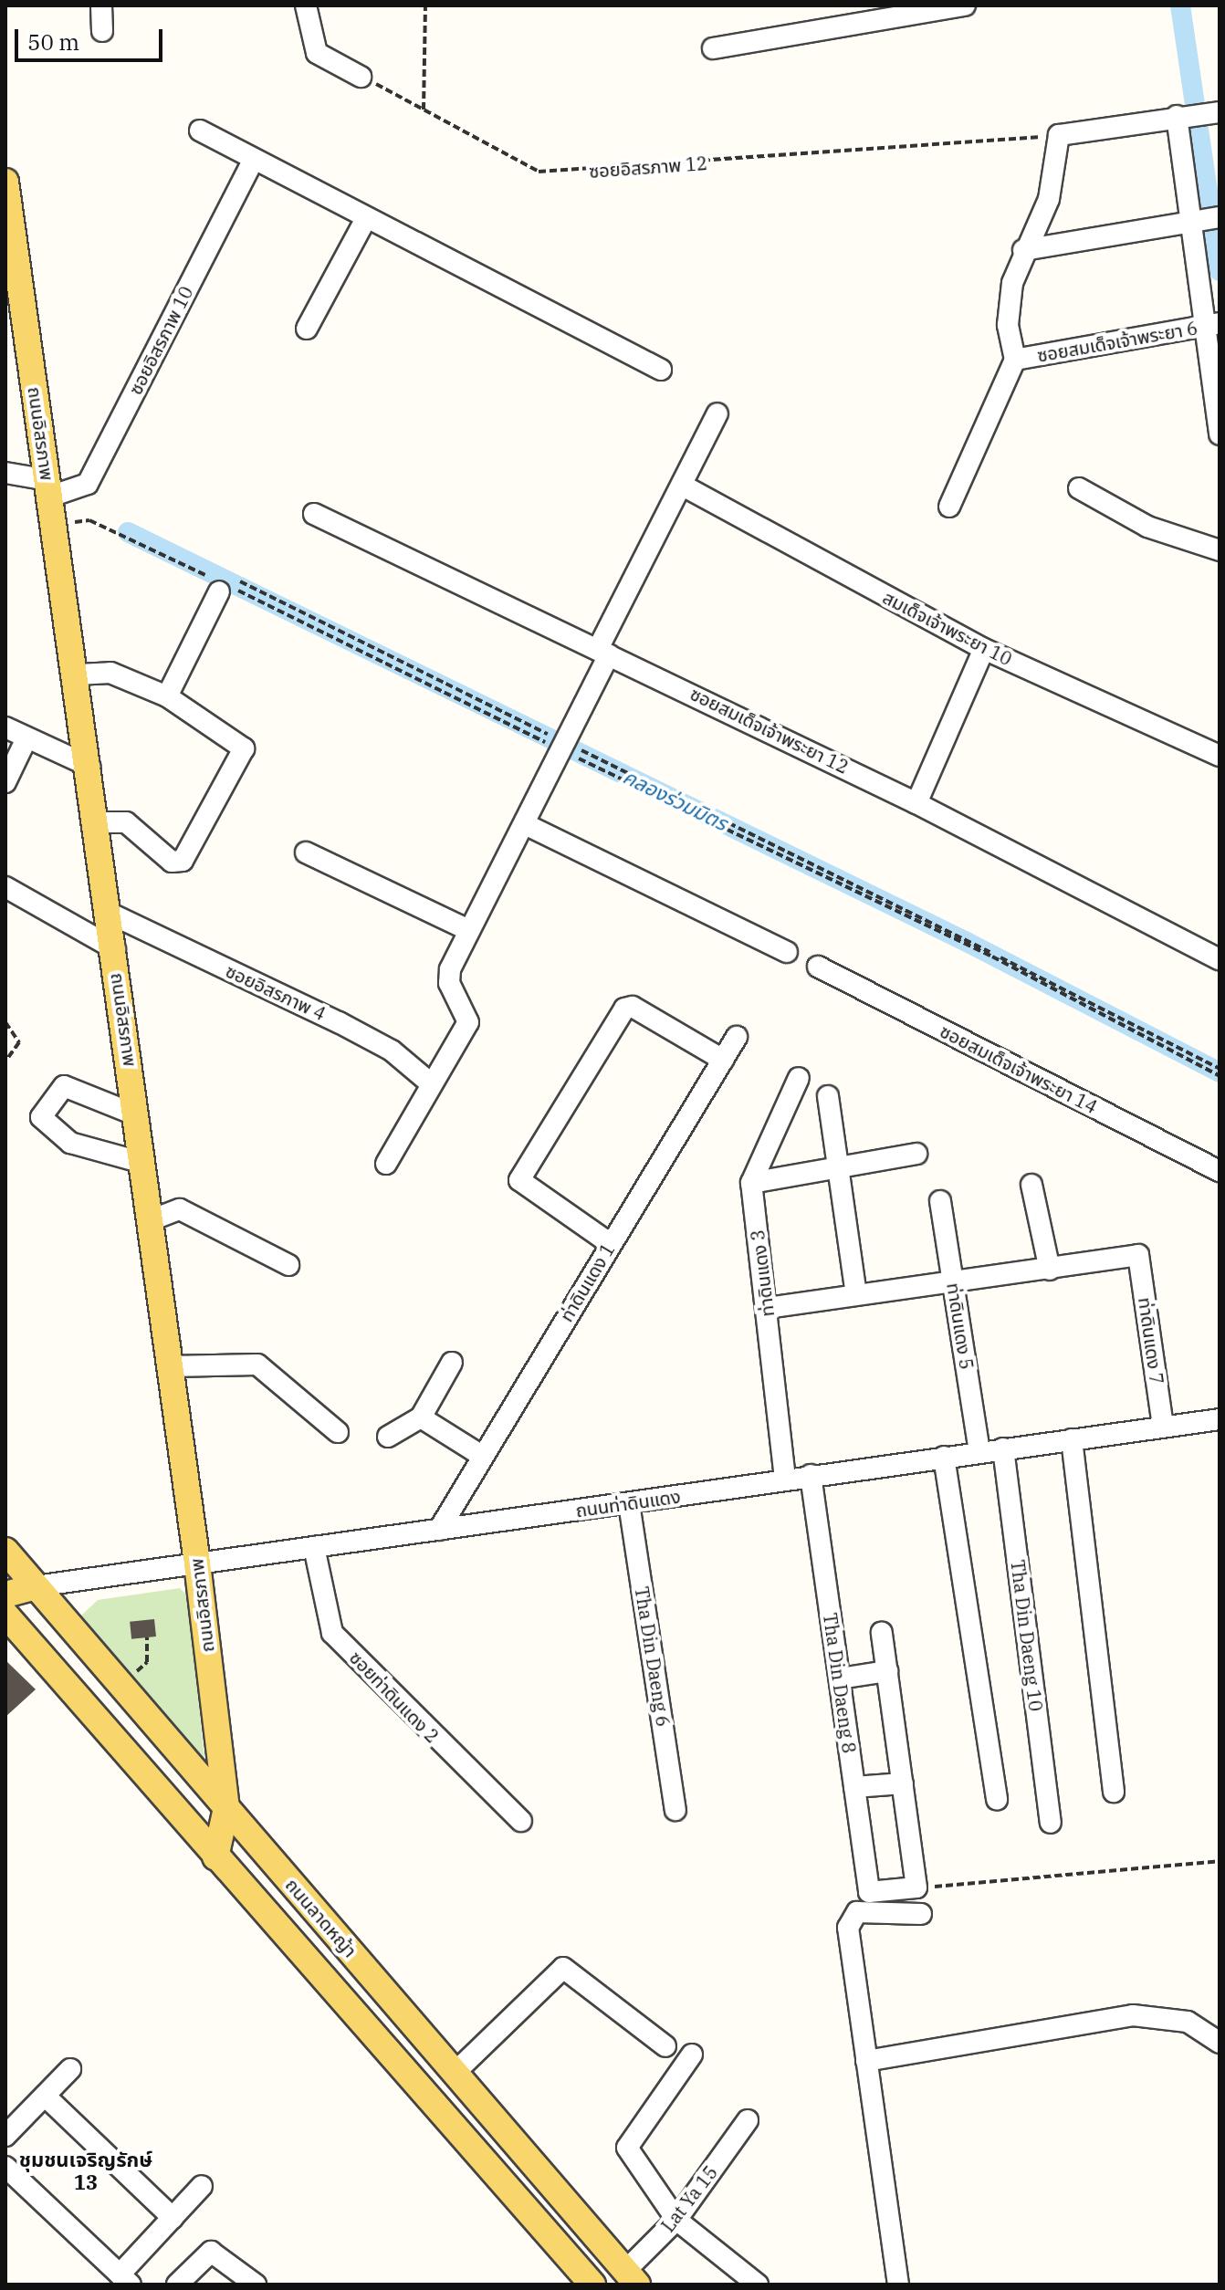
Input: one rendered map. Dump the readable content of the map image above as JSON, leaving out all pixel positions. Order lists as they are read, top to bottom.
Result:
{
  "streets": {
    "main road": ["ถนนอิสรภาพ", "ถนนลาดหญ้า"],
    "street": [
      "ซอยอิสรภาพ 10",
      "ซอยสมเด็จเจ้าพระยา 6",
      "สมเด็จเจ้าพระยา 10",
      "ซอยสมเด็จเจ้าพระยา 12",
      "ซอยอิสรภาพ 4",
      "ซอยสมเด็จเจ้าพระยา 14",
      "ท่าดินแดง 3",
      "ท่าดินแดง 1",
      "ท่าดินแดง 5",
      "ท่าดินแดง 7",
      "ถนนท่าดินแดง",
      "Tha Din Daeng 10",
      "Tha Din Daeng 6",
      "Tha Din Daeng 8",
      "ซอยท่าดินแดง 2",
      "Lat Ya 15"
    ],
    "path": ["ซอยอิสรภาพ 12"]
  },
  "crossings": [
    ["ซอยอิสรภาพ 10", "ถนนอิสรภาพ"],
    ["ถนนอิสรภาพ", "ซอยอิสรภาพ 4"],
    ["ถนนอิสรภาพ", "ถนนท่าดินแดง"],
    ["ถนนอิสรภาพ", "ถนนลาดหญ้า"],
    ["ท่าดินแดง 3", "ถนนท่าดินแดง"],
    ["ท่าดินแดง 1", "ถนนท่าดินแดง"],
    ["ท่าดินแดง 5", "ถนนท่าดินแดง"],
    ["ท่าดินแดง 7", "ถนนท่าดินแดง"],
    ["ถนนท่าดินแดง", "Tha Din Daeng 10"],
    ["ถนนท่าดินแดง", "Tha Din Daeng 6"],
    ["ถนนท่าดินแดง", "Tha Din Daeng 8"],
    ["ถนนท่าดินแดง", "ซอยท่าดินแดง 2"],
    ["ถนนท่าดินแดง", "ถนนลาดหญ้า"],
    ["ถนนลาดหญ้า", "Lat Ya 15"]
  ],
  "districts": ["ชุมชนเจริญรักษ์ 13"],
  "water": ["คลองร่วมมิตร"],
  "scale_bar": "50 m"
}
